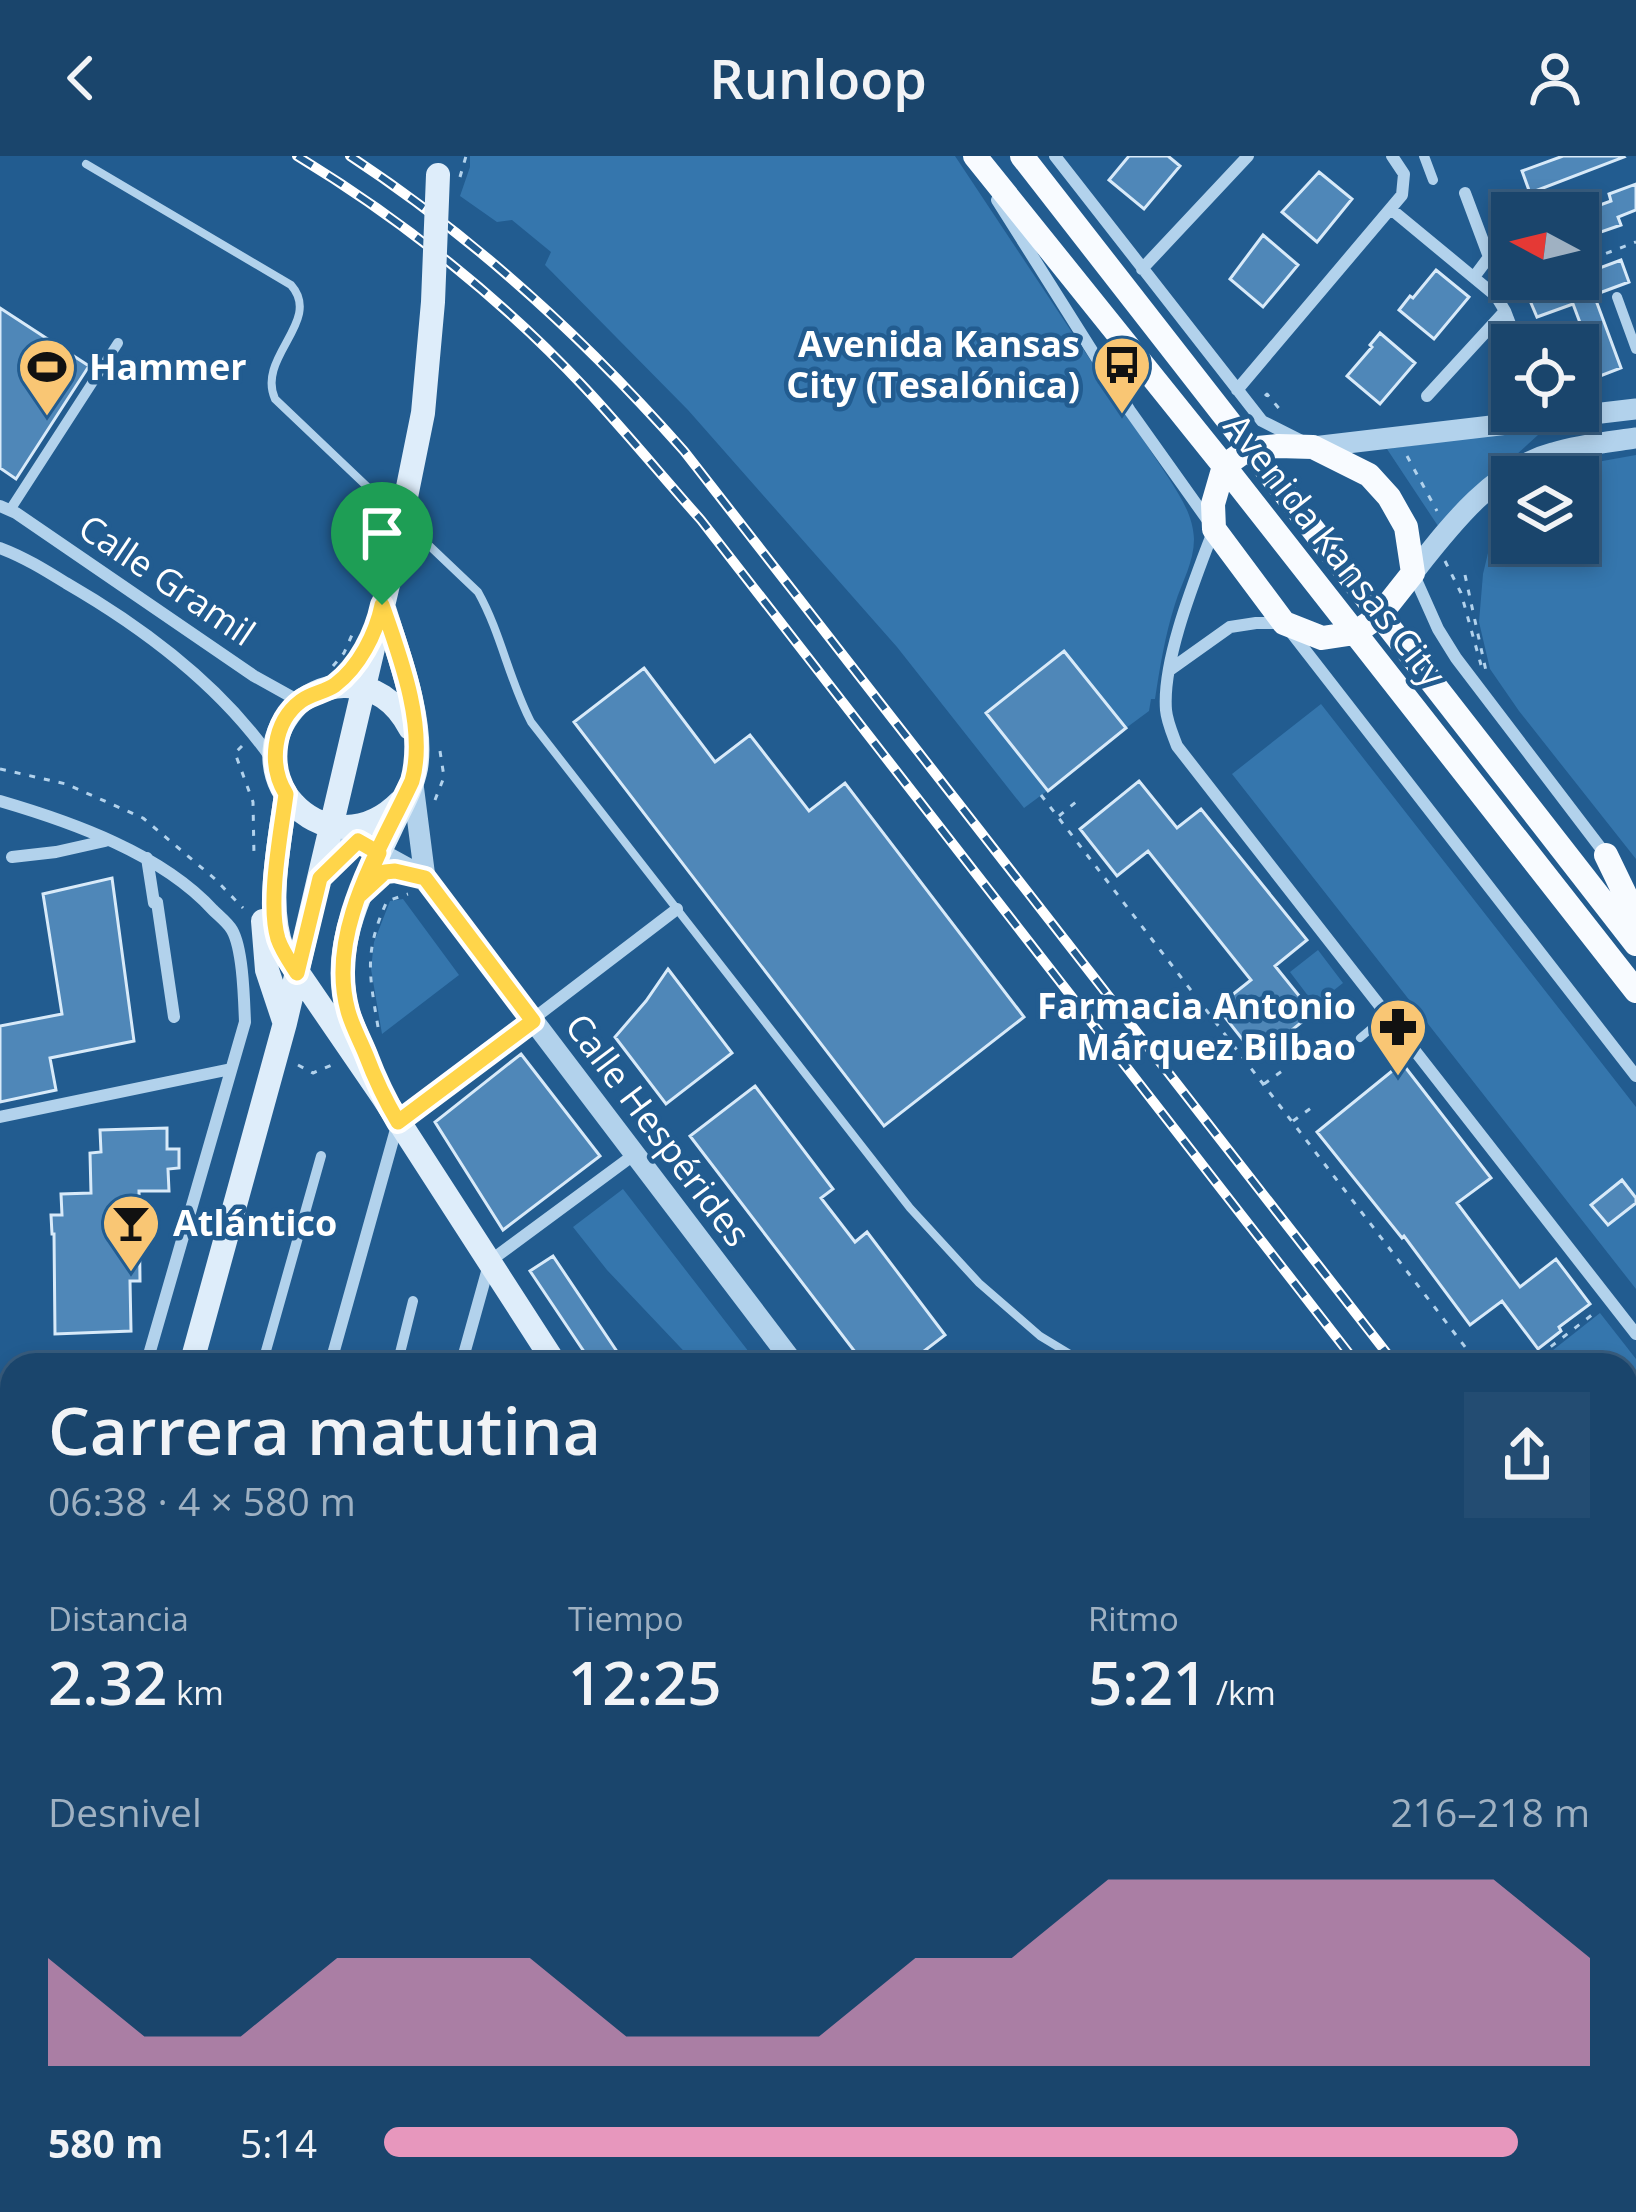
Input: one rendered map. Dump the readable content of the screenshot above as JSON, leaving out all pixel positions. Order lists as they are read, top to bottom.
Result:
{
  "streets": {
    "main road": ["Avenida Kansas City"],
    "street": ["Calle Gramil", "Calle Hespérides"]
  },
  "places": {
    "bus stop": ["Avenida Kansas City (Tesalónica)"],
    "sports": ["Hammer"],
    "pharmacy": ["Farmacia Antonio Márquez Bilbao"],
    "bar": ["Atlántico"]
  },
  "north": "left",
  "page": {
    "header": "Runloop",
    "heading": ["Carrera matutina", "06:38 · 4 × 580 m"],
    "stats": [
      ["Distancia", "2.32 km"],
      ["Tiempo", "12:25"],
      ["Ritmo", "5:21 /km"]
    ],
    "chart": ["Desnivel", "216–218 m"],
    "list": [
      {
        "name": "580 m",
        "note": "5:14"
      }
    ]
  }
}
